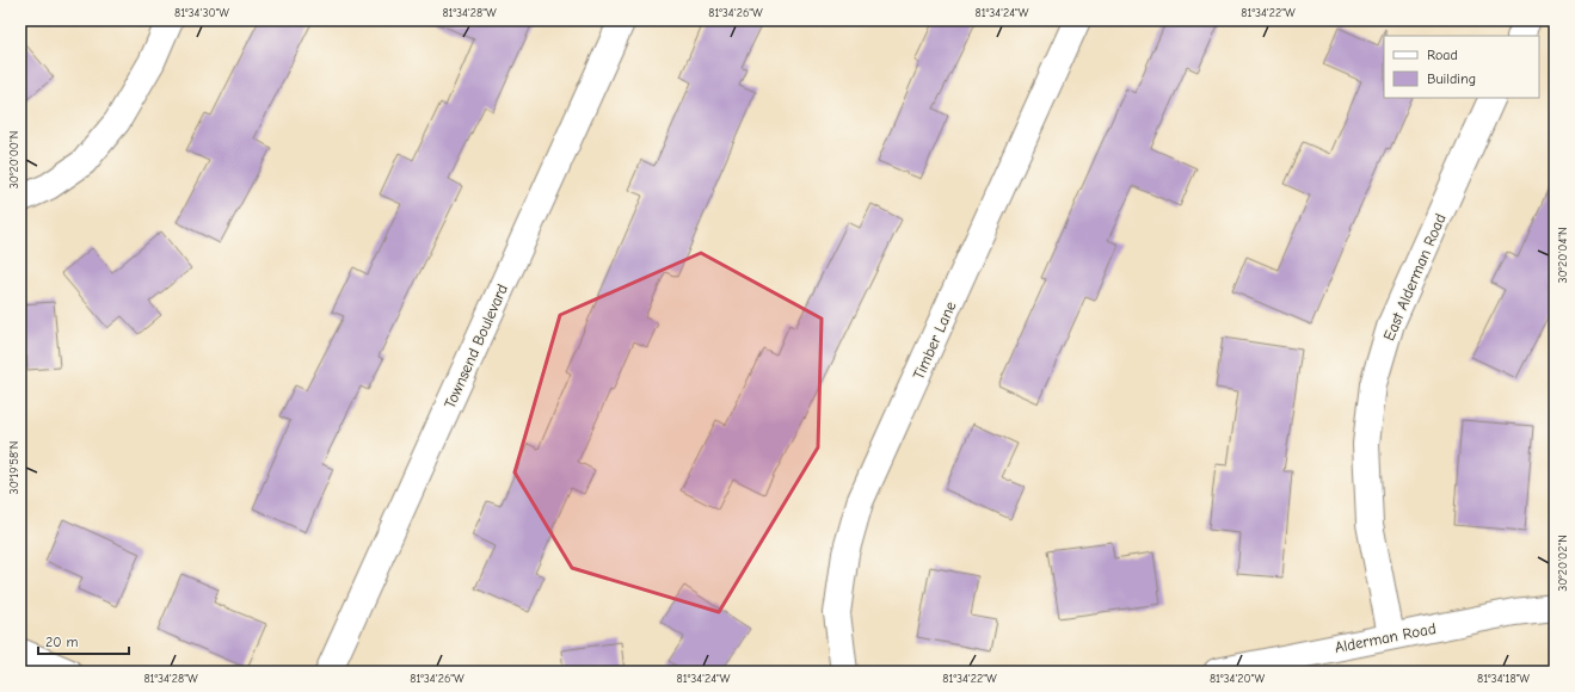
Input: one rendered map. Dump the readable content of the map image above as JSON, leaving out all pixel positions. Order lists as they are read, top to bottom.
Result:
{
  "streets": {
    "street": [
      "East Alderman Road",
      "Timber Lane",
      "Townsend Boulevard",
      "Alderman Road"
    ]
  },
  "crossings": [
    ["East Alderman Road", "Alderman Road"]
  ],
  "legend": ["Road", "Building"],
  "scale_bar": "20 m",
  "coordinates": [
    "81°34'30\"W",
    "81°34'28\"W",
    "81°34'26\"W",
    "81°34'24\"W",
    "81°34'22\"W",
    "30°20'00\"N",
    "30°20'04\"N",
    "30°19'58\"N",
    "30°20'02\"N",
    "81°34'20\"W",
    "81°34'18\"W"
  ]
}
